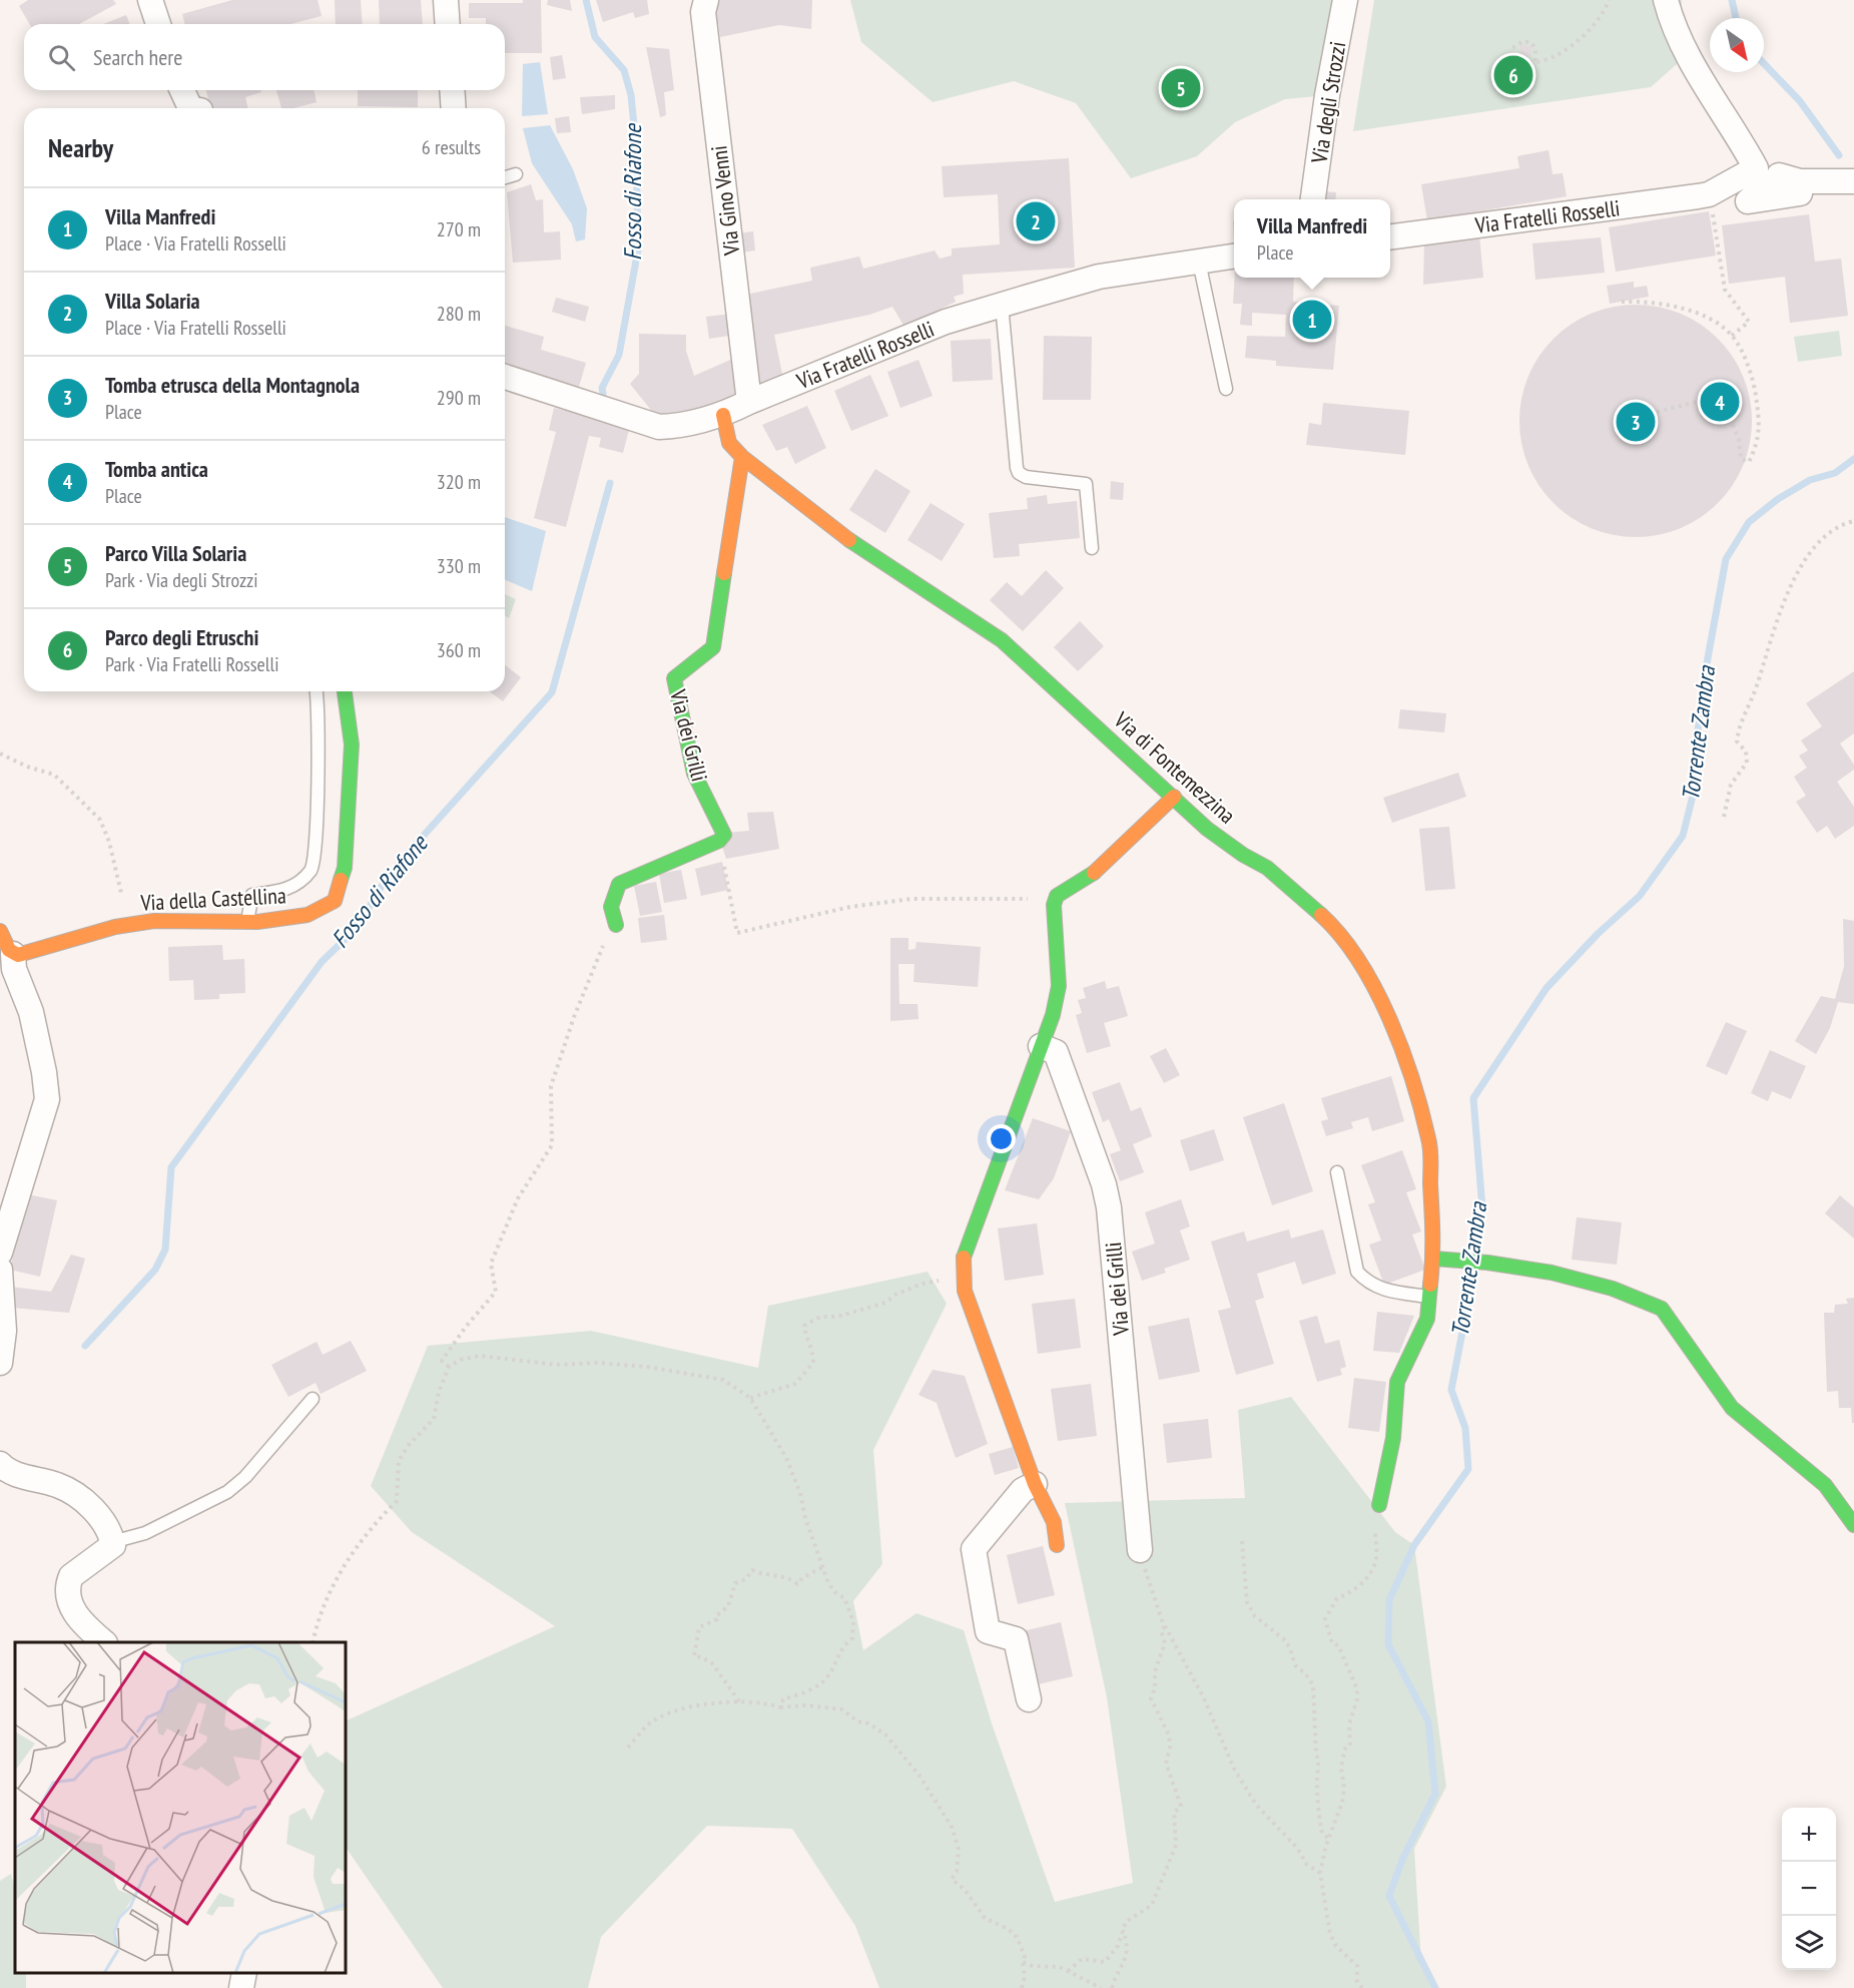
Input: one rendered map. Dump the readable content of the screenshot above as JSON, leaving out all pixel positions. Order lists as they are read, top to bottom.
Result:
{
  "streets": {
    "street": [
      "Via degli Strozzi",
      "Via Gino Venni",
      "Via Fratelli Rosselli",
      "Via dei Grilli",
      "Via di Fontemezzina",
      "Via della Castellina"
    ]
  },
  "crossings": [
    ["Via Gino Venni", "Via Fratelli Rosselli"],
    ["Via Fratelli Rosselli", "Via di Fontemezzina"],
    ["Via dei Grilli", "Via di Fontemezzina"]
  ],
  "water": ["Fosso di Riafone", "Torrente Zambra"],
  "north": "bottom right",
  "page": {
    "search": "Search here",
    "pins": [
      "6",
      "5",
      "2",
      "1",
      "4",
      "3"
    ],
    "heading": ["Nearby", "6 results"],
    "list": [
      {
        "mark": "1",
        "name": "Villa Manfredi",
        "note": "Place · Via Fratelli Rosselli",
        "value": "270 m"
      },
      {
        "mark": "2",
        "name": "Villa Solaria",
        "note": "Place · Via Fratelli Rosselli",
        "value": "280 m"
      },
      {
        "mark": "3",
        "name": "Tomba etrusca della Montagnola",
        "note": "Place",
        "value": "290 m"
      },
      {
        "mark": "4",
        "name": "Tomba antica",
        "note": "Place",
        "value": "320 m"
      },
      {
        "mark": "5",
        "name": "Parco Villa Solaria",
        "note": "Park · Via degli Strozzi",
        "value": "330 m"
      },
      {
        "mark": "6",
        "name": "Parco degli Etruschi",
        "note": "Park · Via Fratelli Rosselli",
        "value": "360 m"
      }
    ],
    "popup": ["Villa Manfredi", "Place"],
    "map_buttons": ["+", "−"]
  }
}
